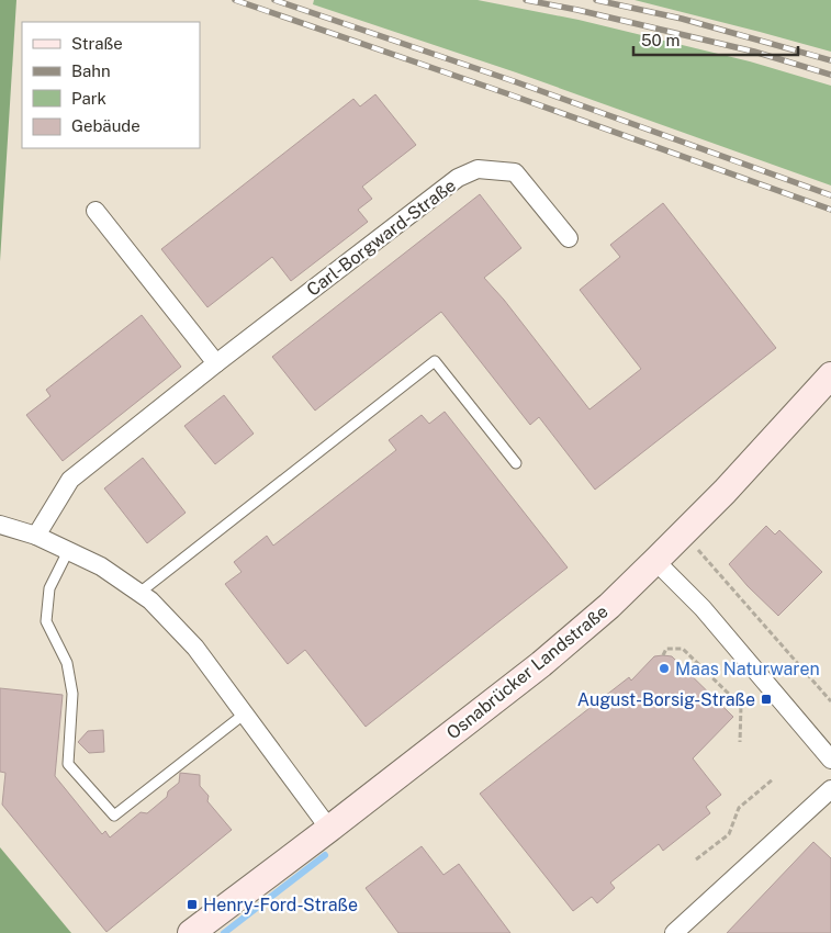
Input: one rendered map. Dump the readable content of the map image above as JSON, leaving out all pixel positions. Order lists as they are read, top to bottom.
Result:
{
  "streets": {
    "street": ["Carl-Borgward-Straße", "Osnabrücker Landstraße"]
  },
  "places": {
    "other": ["Maas Naturwaren"],
    "transit": ["August-Borsig-Straße", "Henry-Ford-Straße"]
  },
  "legend": [
    "Straße",
    "Bahn",
    "Park",
    "Gebäude"
  ],
  "scale_bar": "50 m"
}
